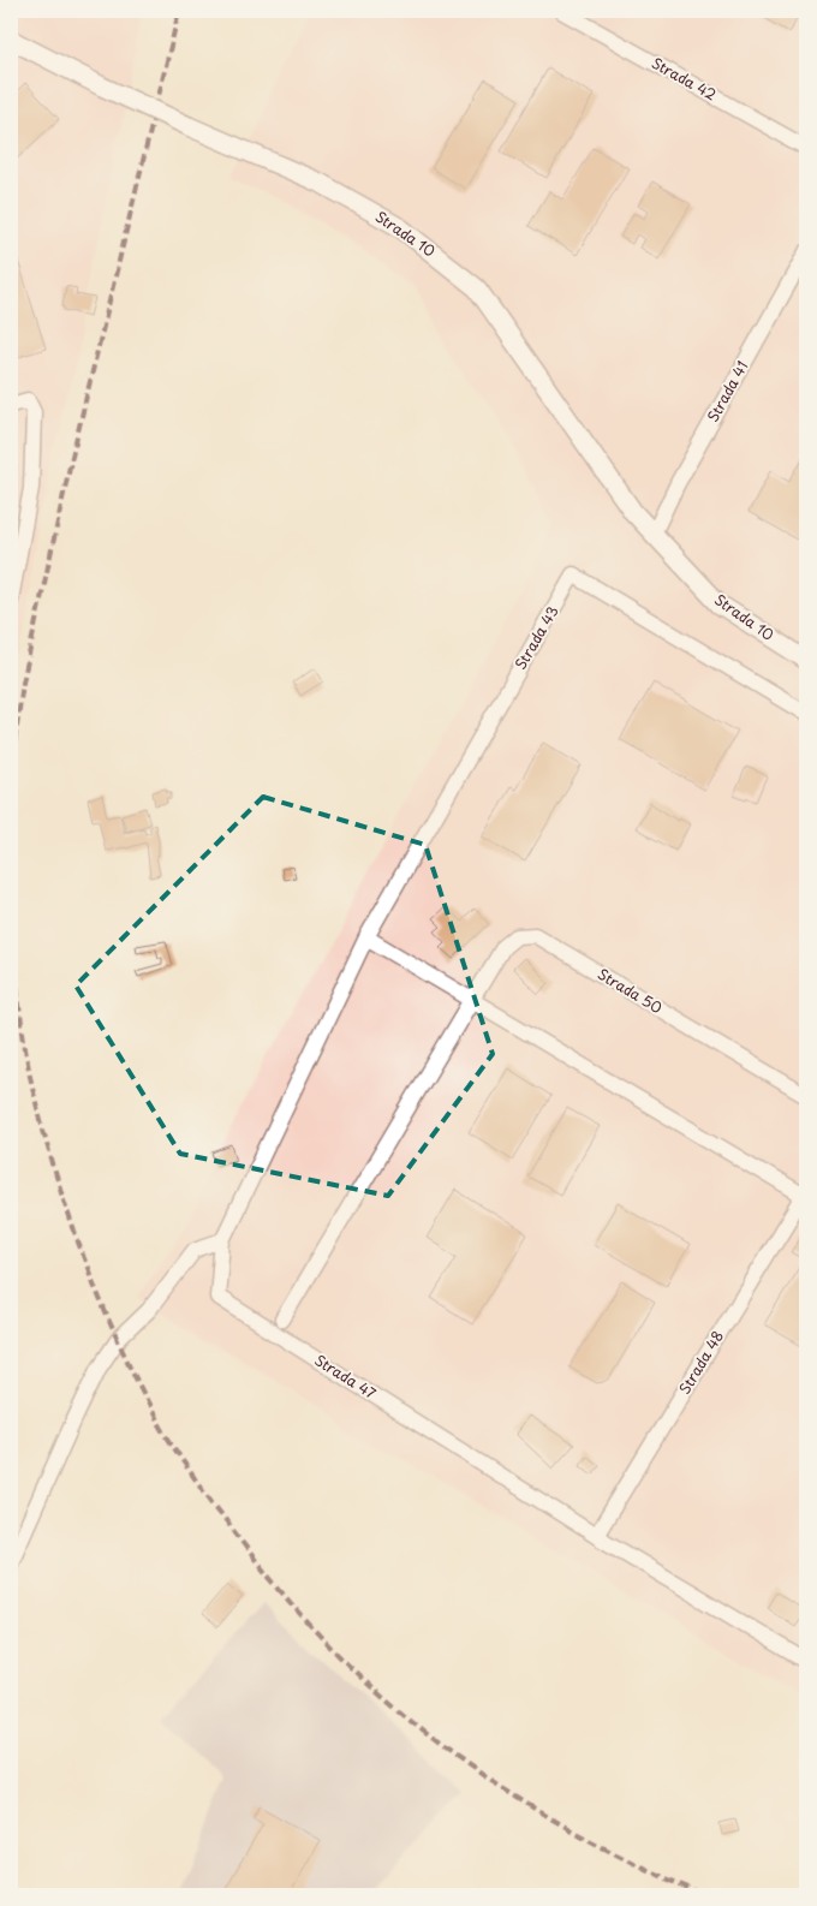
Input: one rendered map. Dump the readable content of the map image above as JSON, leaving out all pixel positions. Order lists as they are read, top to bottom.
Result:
{
  "streets": {
    "street": [
      "Strada 42",
      "Strada 10",
      "Strada 41",
      "Strada 43",
      "Strada 50",
      "Strada 48",
      "Strada 47"
    ]
  },
  "crossings": [
    ["Strada 10", "Strada 41"],
    ["Strada 43", "Strada 47"],
    ["Strada 48", "Strada 47"]
  ]
}
